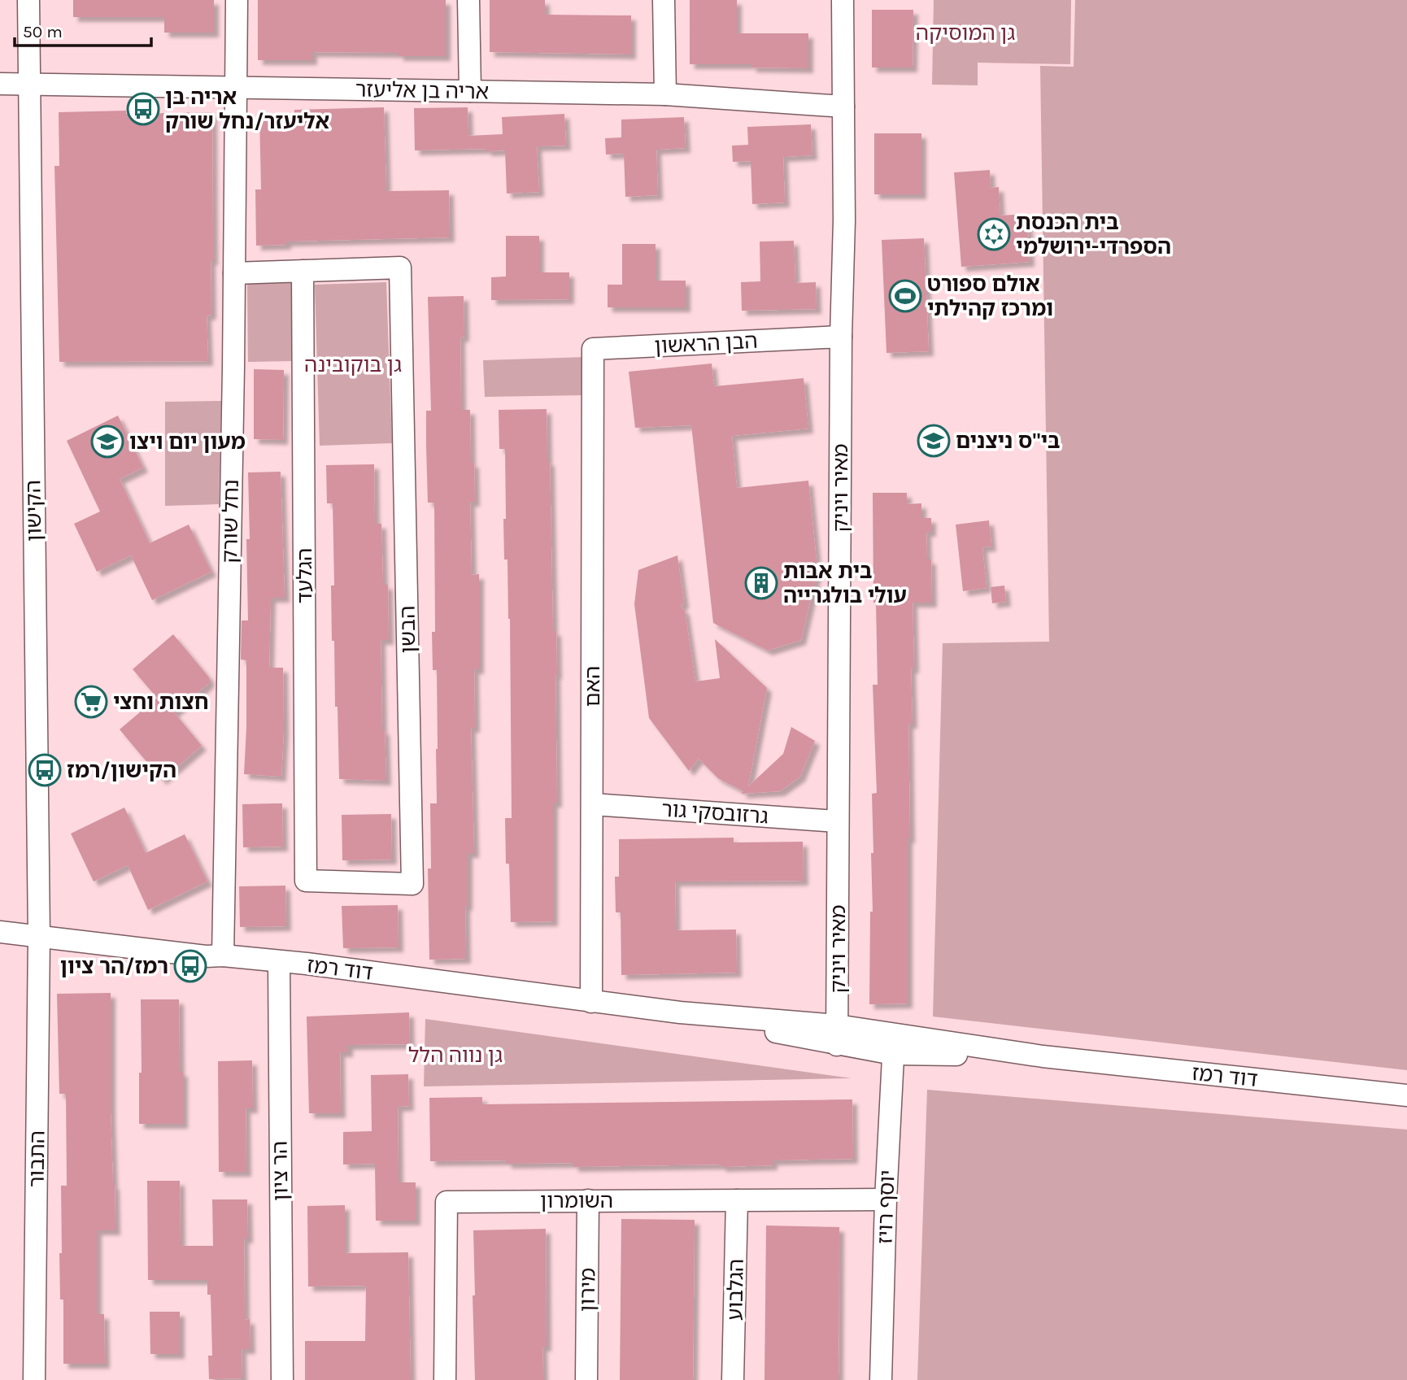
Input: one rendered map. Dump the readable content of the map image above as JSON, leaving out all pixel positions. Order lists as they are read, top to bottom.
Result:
{
  "streets": {
    "street": [
      "אריה בן אליעזר",
      "הבן הראשון",
      "מאיר ויניק",
      "הקישון",
      "נחל שורק",
      "הגלעד",
      "הבשן",
      "האם",
      "גרזובסקי גור",
      "דוד רמז",
      "התבור",
      "הר ציון",
      "השומרון",
      "יוסף רויז",
      "מירון",
      "הגלבוע"
    ]
  },
  "crossings": [
    ["אריה בן אליעזר", "מאיר ויניק"],
    ["אריה בן אליעזר", "הקישון"],
    ["אריה בן אליעזר", "נחל שורק"],
    ["הבן הראשון", "מאיר ויניק"],
    ["הבן הראשון", "האם"],
    ["מאיר ויניק", "גרזובסקי גור"],
    ["מאיר ויניק", "דוד רמז"],
    ["הקישון", "דוד רמז"],
    ["הקישון", "התבור"],
    ["נחל שורק", "דוד רמז"],
    ["הגלעד", "הבשן"],
    ["האם", "גרזובסקי גור"],
    ["האם", "דוד רמז"],
    ["דוד רמז", "התבור"],
    ["דוד רמז", "הר ציון"],
    ["דוד רמז", "יוסף רויז"],
    ["השומרון", "יוסף רויז"],
    ["השומרון", "מירון"],
    ["השומרון", "הגלבוע"]
  ],
  "parks": ["גן המוסיקה", "גן בוקובינה", "גן נווה הלל"],
  "places": {
    "bus stop": ["אריה בן אליעזר/נחל שורק", "הקישון/רמז", "רמז/הר ציון"],
    "synagogue": ["בית הכנסת הספרדי-ירושלמי"],
    "sports": ["אולם ספורט ומרכז קהילתי"],
    "school or university": ["בי\"ס ניצנים", "מעון יום ויצו"],
    "building": ["בית אבות עולי בולגרייה"],
    "supermarket": ["חצות וחצי"]
  },
  "scale_bar": "50 m"
}
